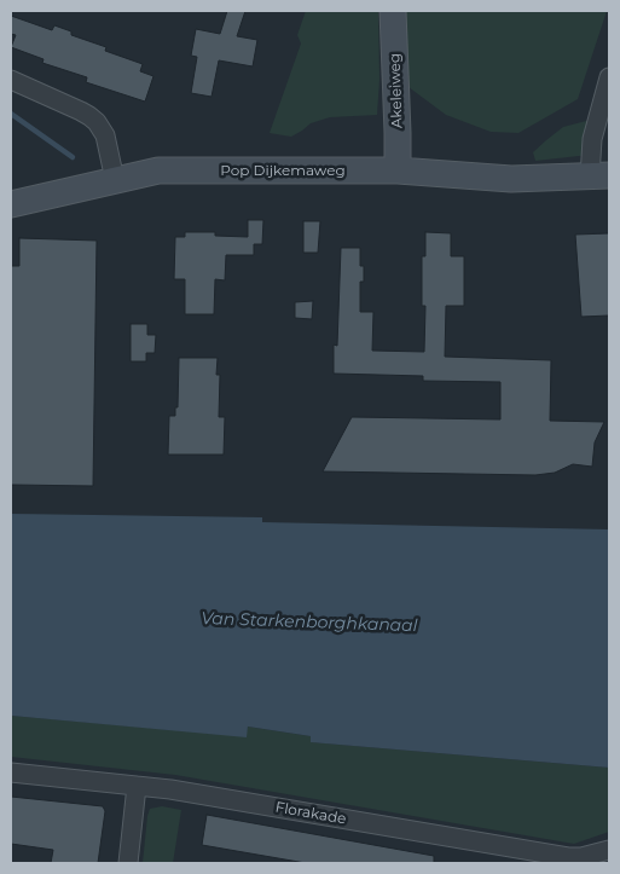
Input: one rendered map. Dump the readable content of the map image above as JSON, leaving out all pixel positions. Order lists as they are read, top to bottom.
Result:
{
  "streets": {
    "street": ["Akeleiweg", "Pop Dijkemaweg", "Florakade"]
  },
  "crossings": [
    ["Akeleiweg", "Pop Dijkemaweg"]
  ],
  "water": ["Van Starkenborghkanaal"]
}
